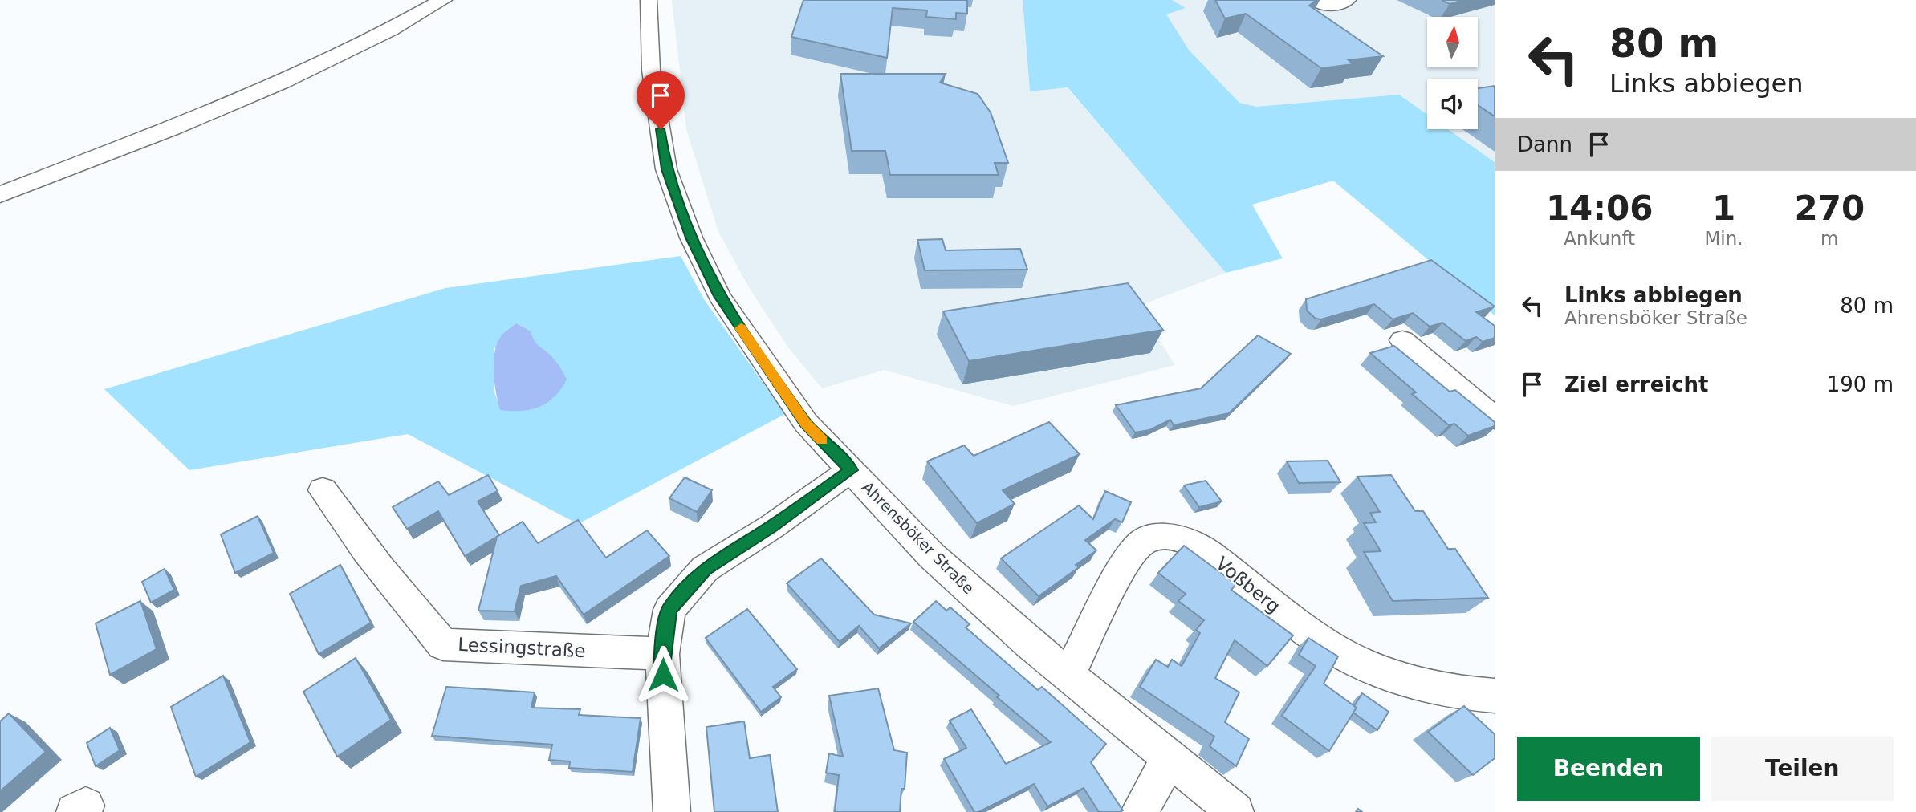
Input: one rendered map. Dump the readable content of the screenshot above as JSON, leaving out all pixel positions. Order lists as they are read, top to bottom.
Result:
{
  "streets": {
    "street": ["Ahrensböker Straße", "Voßberg", "Lessingstraße"]
  },
  "crossings": [
    ["Ahrensböker Straße", "Voßberg"]
  ],
  "north": "top",
  "page": {
    "turn": ["80 m", "Links abbiegen"],
    "then": "Dann",
    "eta": [
      "14:06",
      "Ankunft",
      "1",
      "Min.",
      "270",
      "m"
    ],
    "list": [
      {
        "name": "Links abbiegen",
        "note": "Ahrensböker Straße",
        "value": "80 m"
      },
      {
        "name": "Ziel erreicht",
        "value": "190 m"
      }
    ],
    "buttons": ["Beenden", "Teilen"]
  }
}
